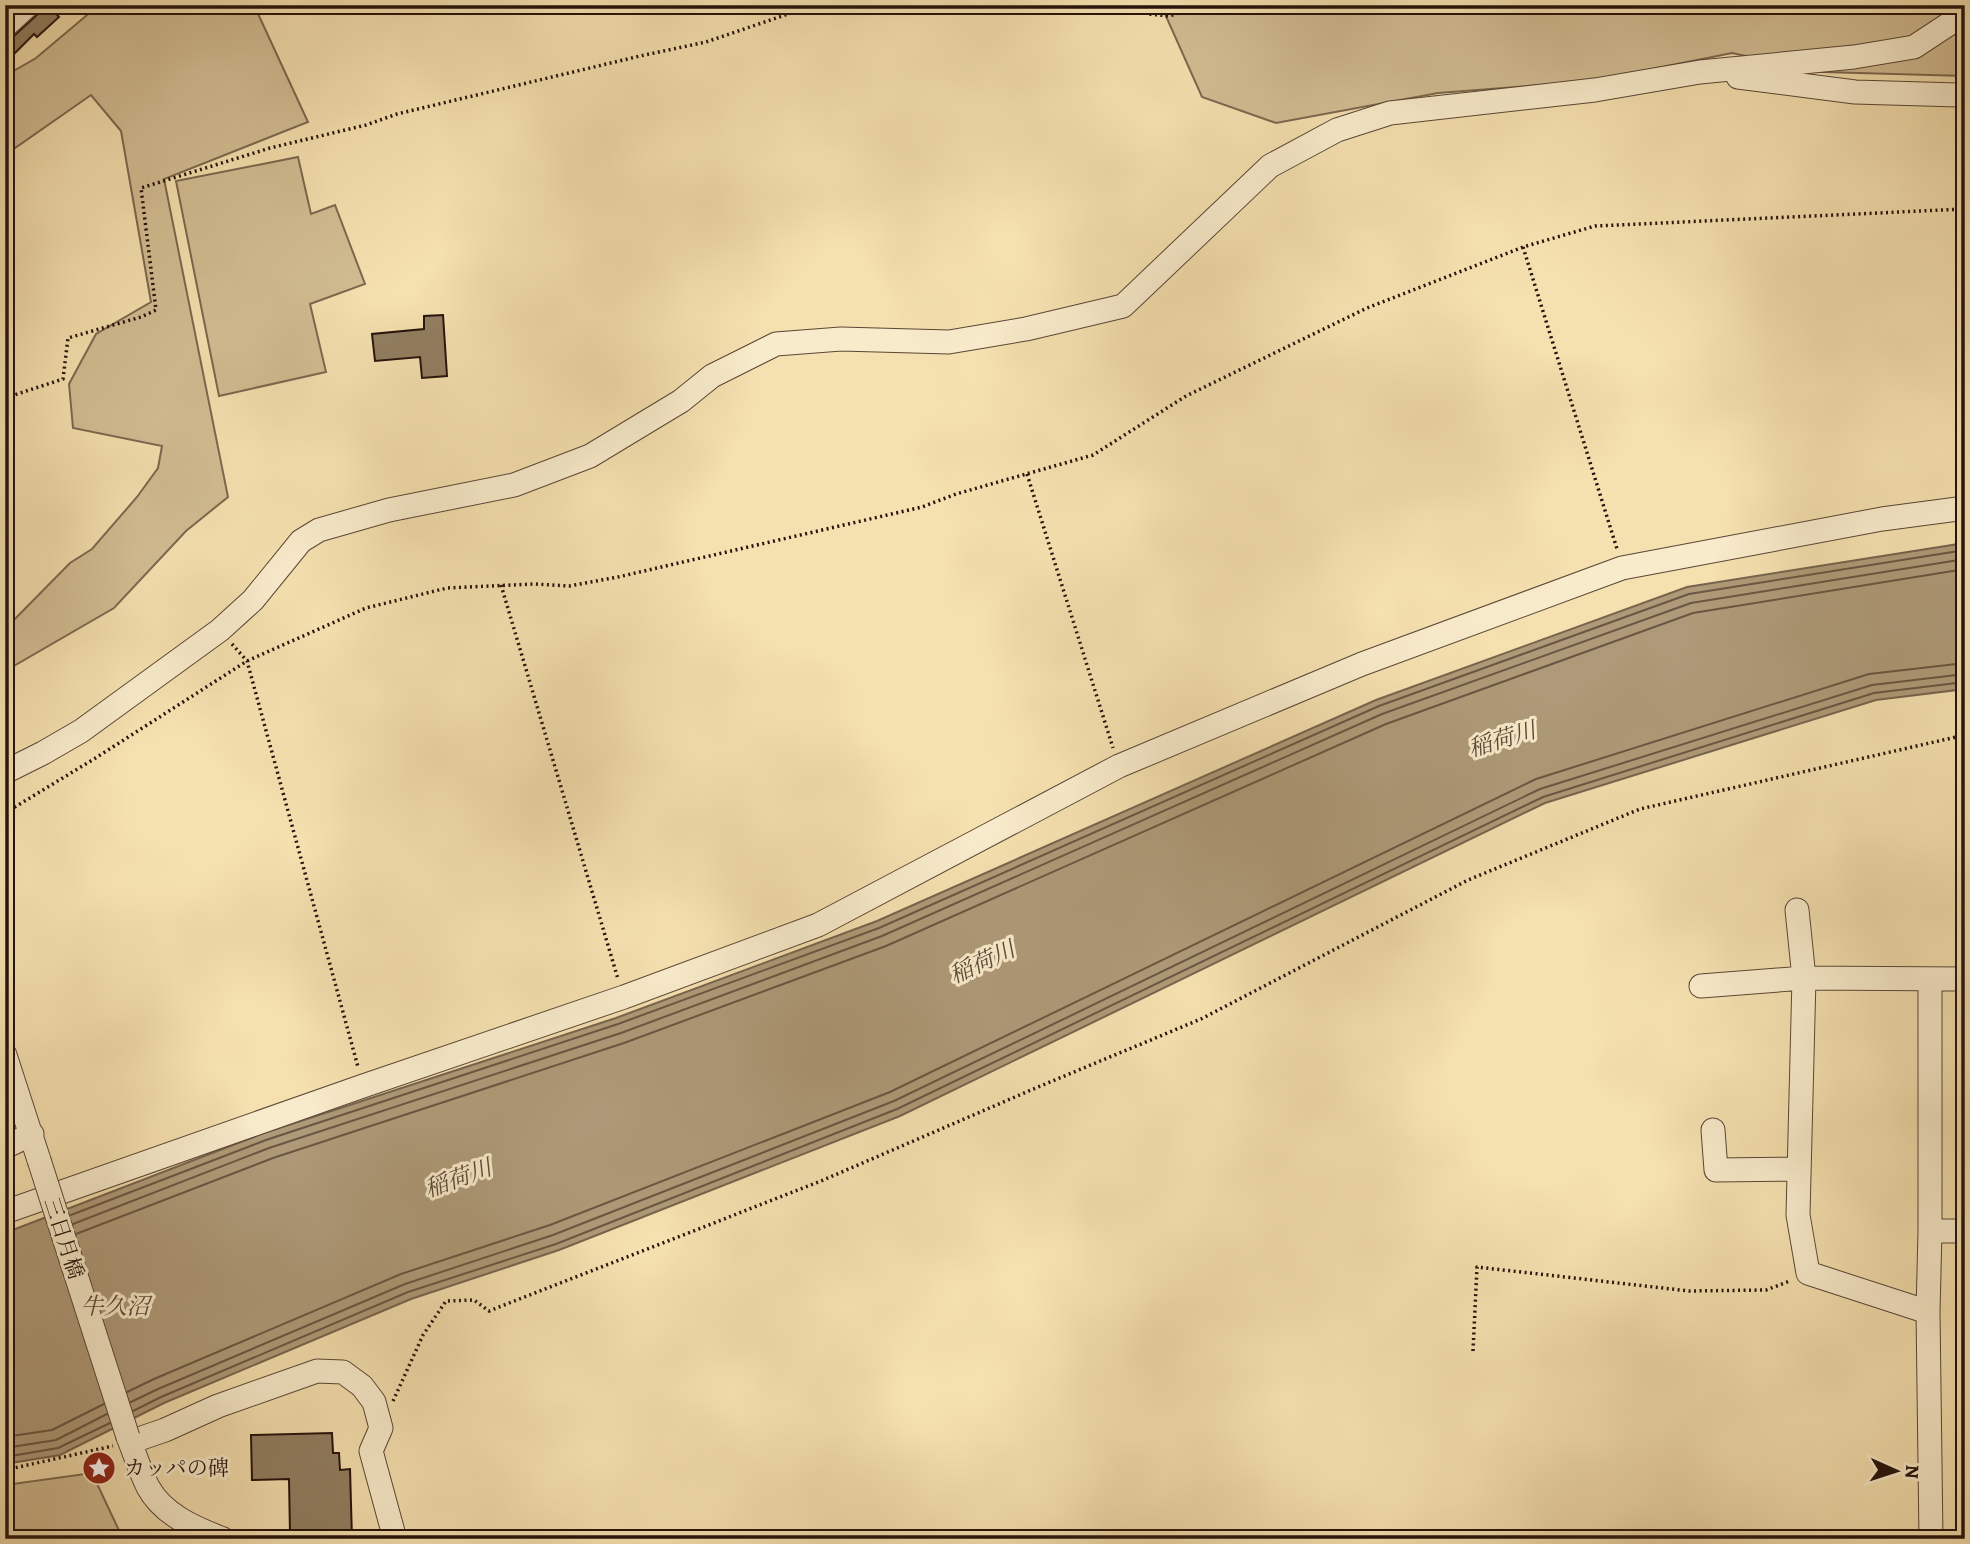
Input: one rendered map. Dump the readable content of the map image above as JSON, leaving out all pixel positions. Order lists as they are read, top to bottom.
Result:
{
  "streets": {
    "street": ["三日月橋"]
  },
  "water": ["稲荷川", "牛久沼"],
  "places": {
    "place": ["カッパの碑"]
  },
  "north": "right"
}
